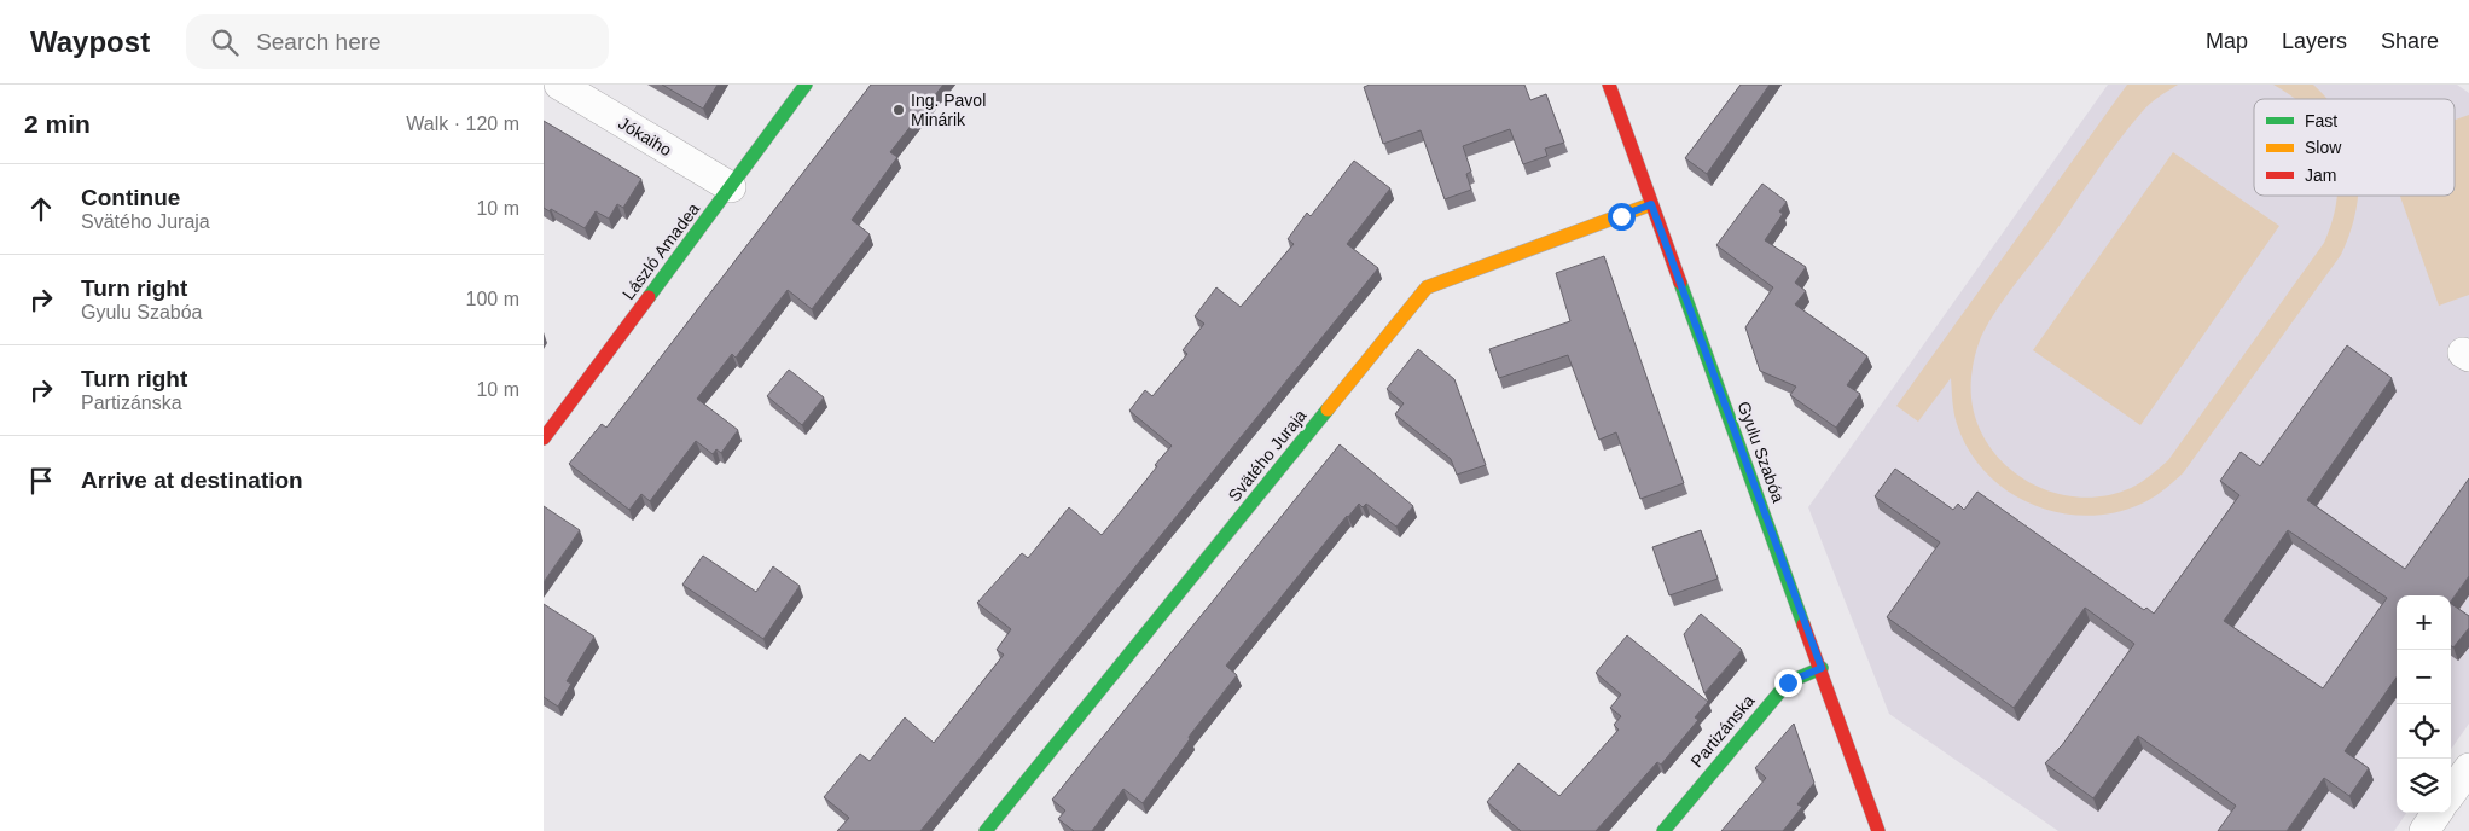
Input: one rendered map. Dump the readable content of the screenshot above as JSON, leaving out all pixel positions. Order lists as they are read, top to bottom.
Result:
{
  "streets": {
    "street": [
      "Jókaiho",
      "László Amadea",
      "Gyulu Szabóa",
      "Svätého Juraja",
      "Partizánska"
    ]
  },
  "crossings": [
    ["Jókaiho", "László Amadea"],
    ["Gyulu Szabóa", "Svätého Juraja"],
    ["Gyulu Szabóa", "Partizánska"]
  ],
  "places": ["Ing. Pavol Minárik"],
  "legend": ["Fast", "Slow", "Jam"],
  "page": {
    "header": "Waypost",
    "search": "Search here",
    "nav": ["Map", "Layers", "Share"],
    "heading": ["2 min", "Walk · 120 m"],
    "list": [
      ["Continue", "Svätého Juraja", "10 m"],
      ["Turn right", "Gyulu Szabóa", "100 m"],
      ["Turn right", "Partizánska", "10 m"],
      "Arrive at destination"
    ],
    "map_buttons": ["+", "−"]
  }
}
